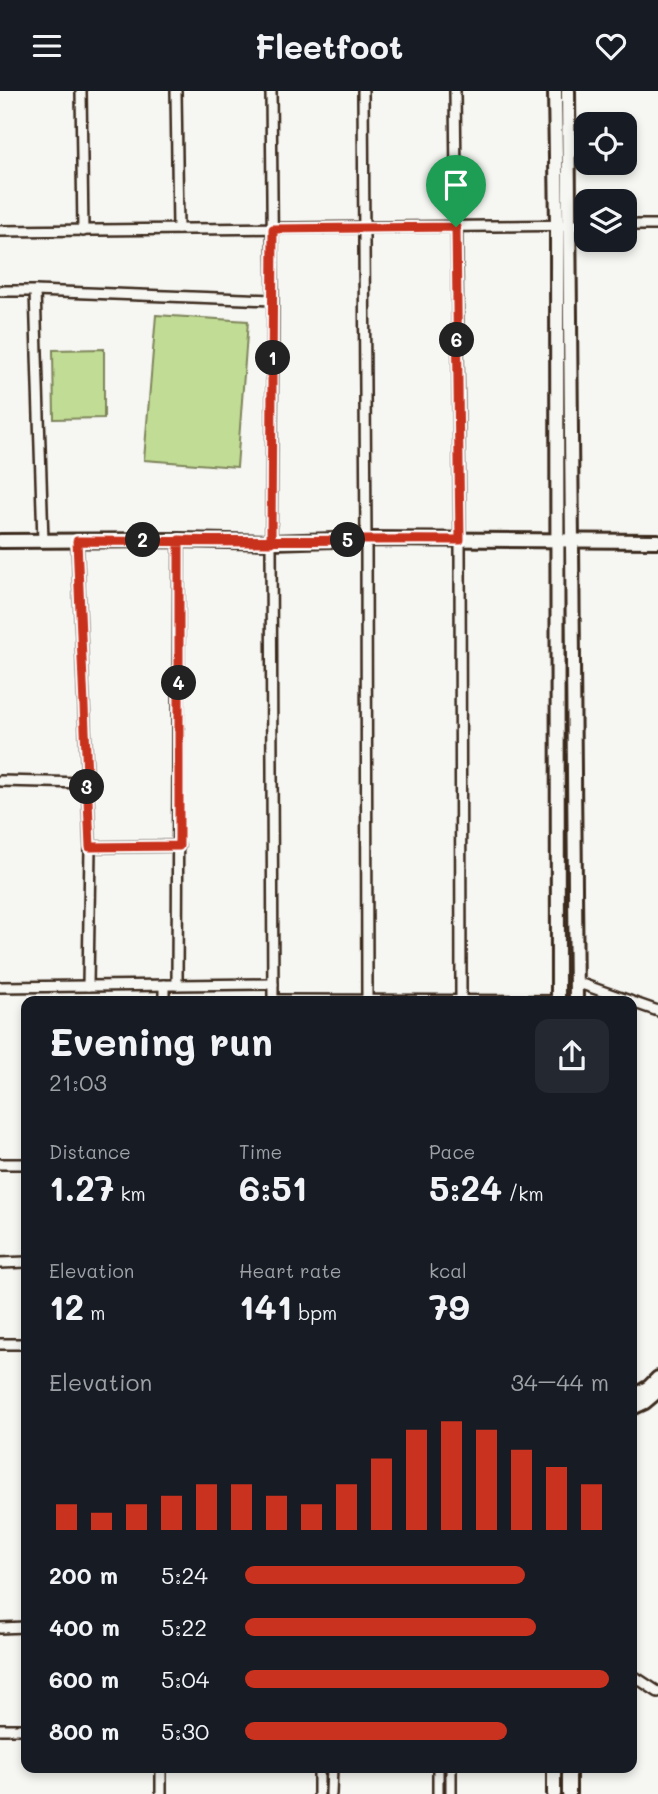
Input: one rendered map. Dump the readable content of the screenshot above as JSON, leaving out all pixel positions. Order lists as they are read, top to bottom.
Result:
{
  "page": {
    "header": "Fleetfoot",
    "pins": [
      "6",
      "1",
      "2",
      "5",
      "4",
      "3"
    ],
    "heading": ["Evening run", "21:03"],
    "stats": [
      ["Distance", "1.27 km"],
      ["Time", "6:51"],
      ["Pace", "5:24 /km"],
      ["Elevation", "12 m"],
      ["Heart rate", "141 bpm"],
      ["kcal", "79"]
    ],
    "chart": ["Elevation", "34–44 m"],
    "list": [
      {
        "name": "200 m",
        "note": "5:24"
      },
      {
        "name": "400 m",
        "note": "5:22"
      },
      {
        "name": "600 m",
        "note": "5:04"
      },
      {
        "name": "800 m",
        "note": "5:30"
      }
    ]
  }
}
